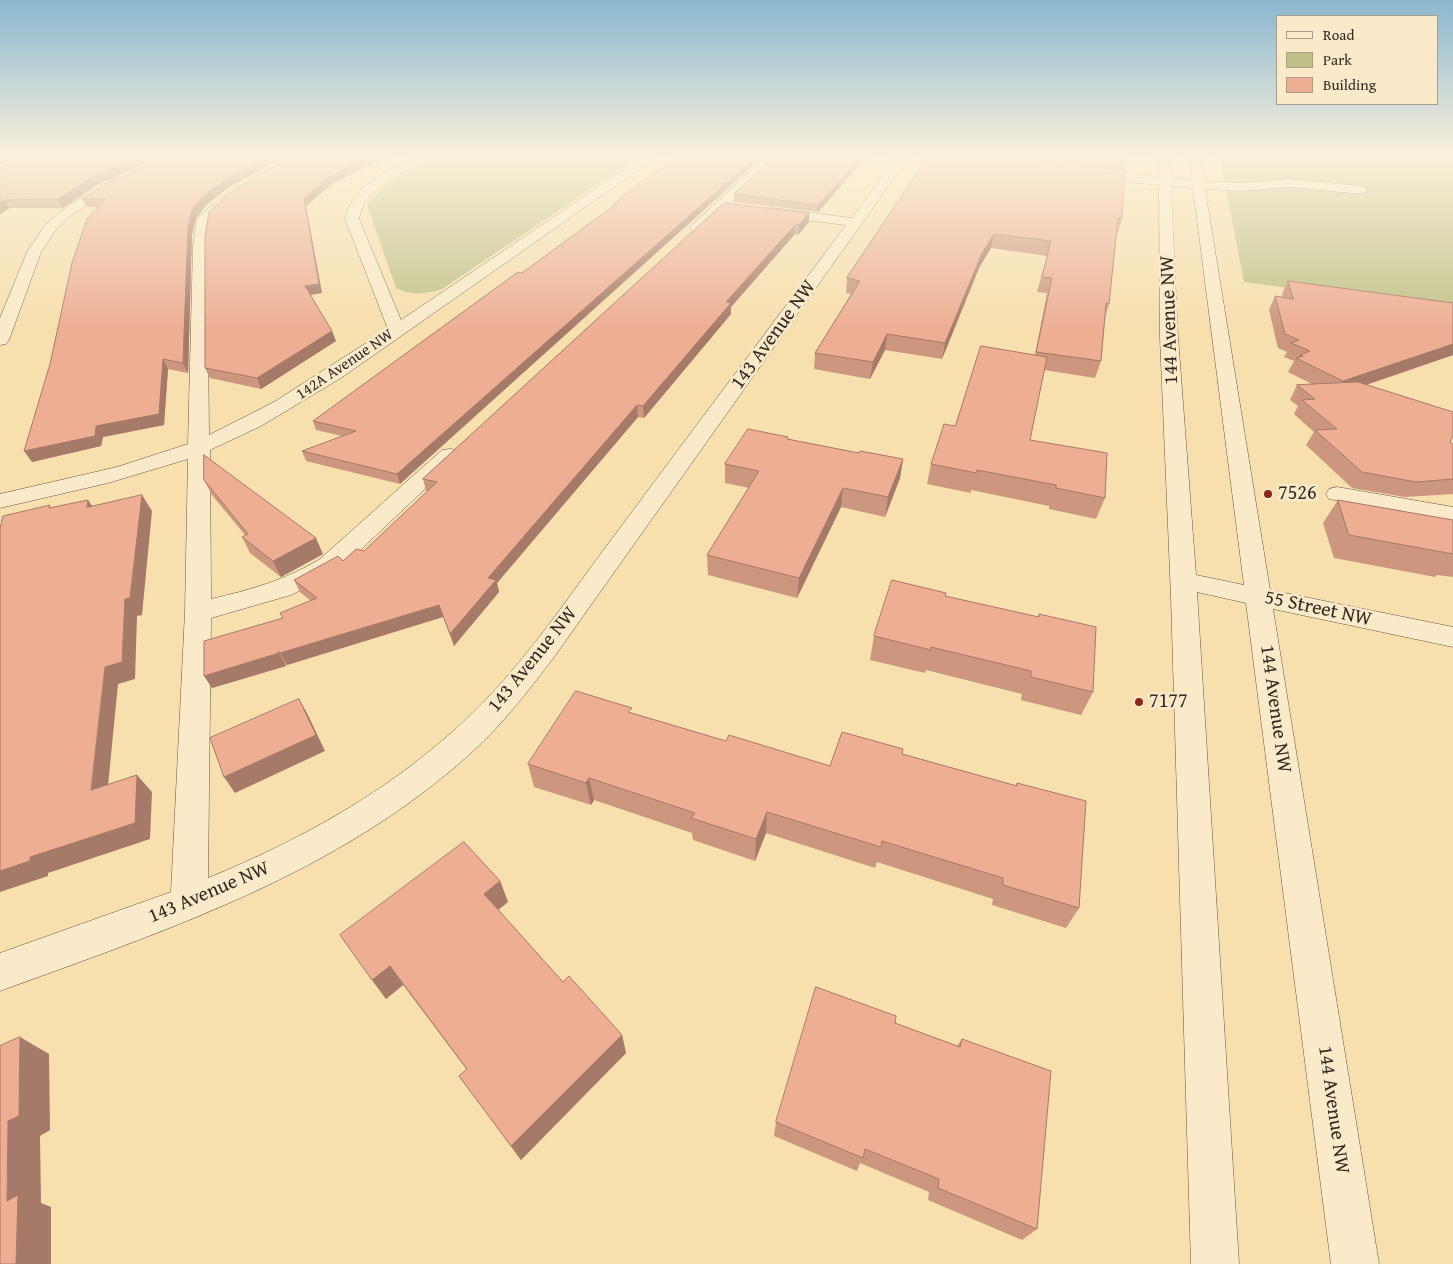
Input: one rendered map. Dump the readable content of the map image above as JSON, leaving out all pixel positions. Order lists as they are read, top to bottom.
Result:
{
  "streets": {
    "street": [
      "144 Avenue NW",
      "143 Avenue NW",
      "142A Avenue NW",
      "55 Street NW"
    ]
  },
  "crossings": [
    ["144 Avenue NW", "55 Street NW"]
  ],
  "places": ["7526", "7177"],
  "legend": ["Road", "Park", "Building"]
}
